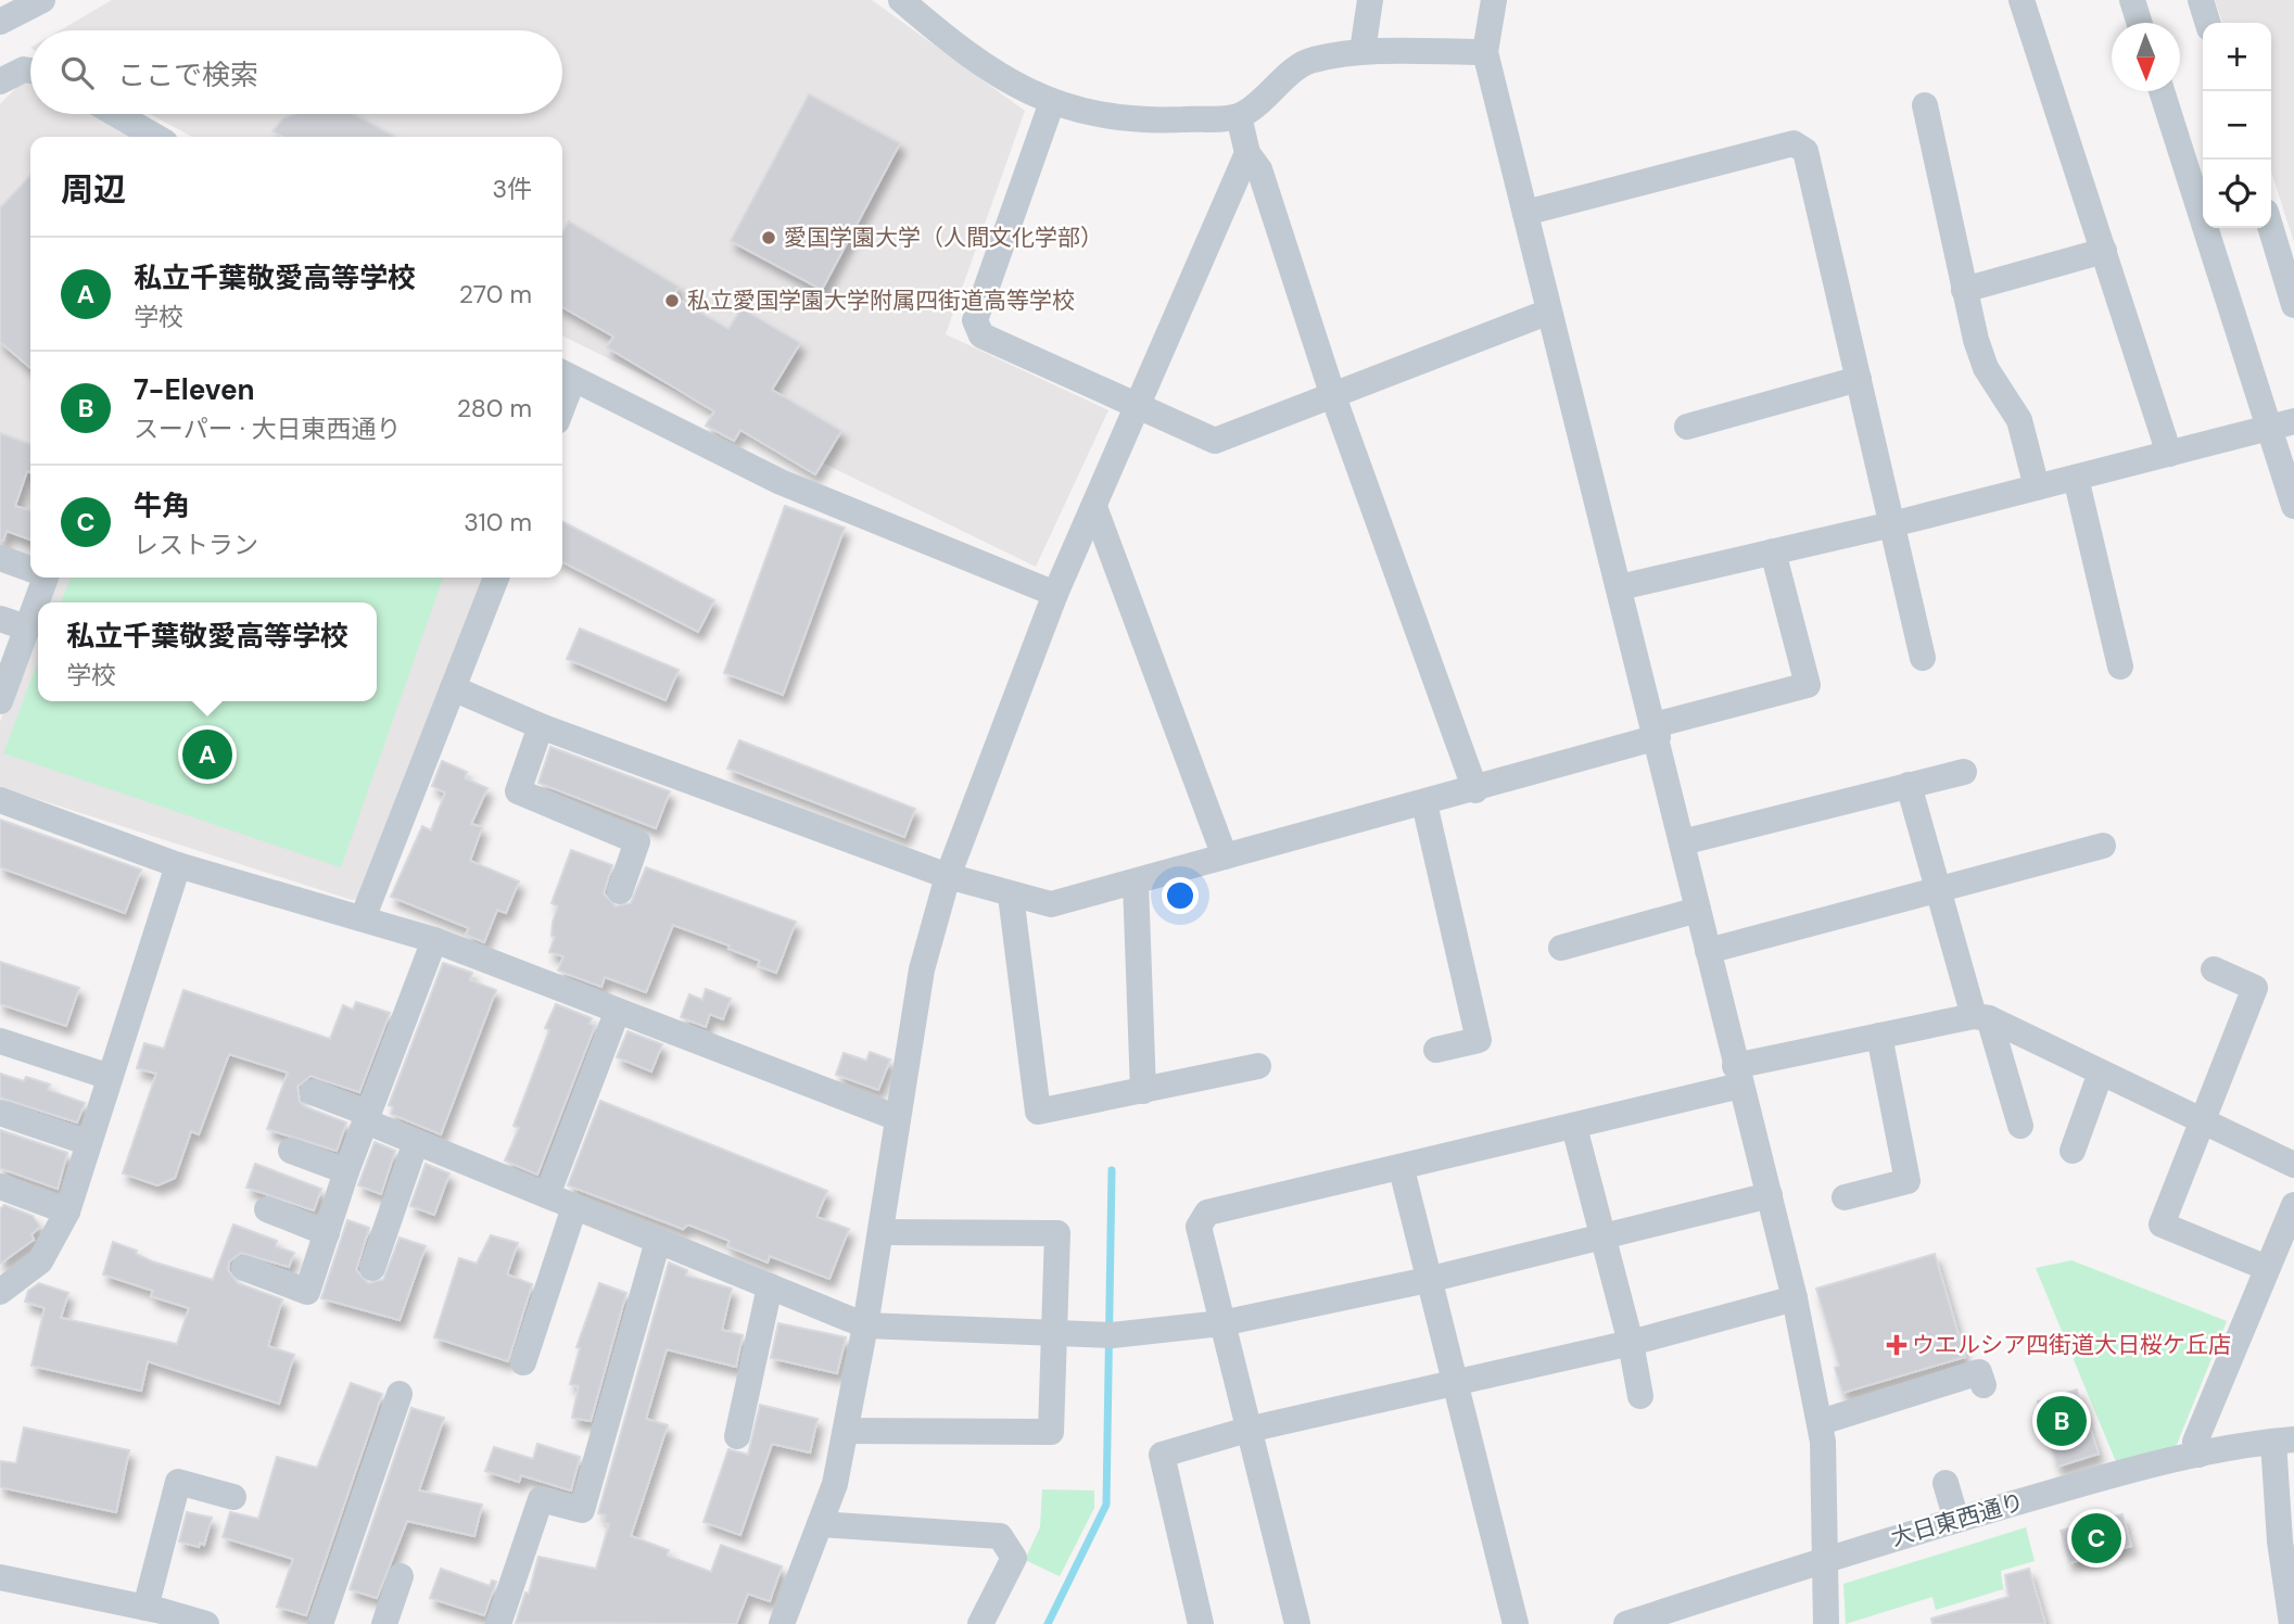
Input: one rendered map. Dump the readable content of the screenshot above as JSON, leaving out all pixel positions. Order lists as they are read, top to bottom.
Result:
{
  "streets": {
    "street": ["大日東西通り"]
  },
  "places": {
    "other": ["愛国学園大学（人間文化学部）", "私立愛国学園大学附属四街道高等学校"],
    "health": ["ウエルシア四街道大日桜ケ丘店"]
  },
  "north": "bottom",
  "page": {
    "map_buttons": ["+", "−"],
    "search": "ここで検索",
    "heading": ["周辺", "3件"],
    "list": [
      {
        "mark": "A",
        "name": "私立千葉敬愛高等学校",
        "note": "学校",
        "value": "270 m"
      },
      {
        "mark": "B",
        "name": "7-Eleven",
        "note": "スーパー · 大日東西通り",
        "value": "280 m"
      },
      {
        "mark": "C",
        "name": "牛角",
        "note": "レストラン",
        "value": "310 m"
      }
    ],
    "popup": ["私立千葉敬愛高等学校", "学校"],
    "pins": ["A", "B", "C"]
  }
}
